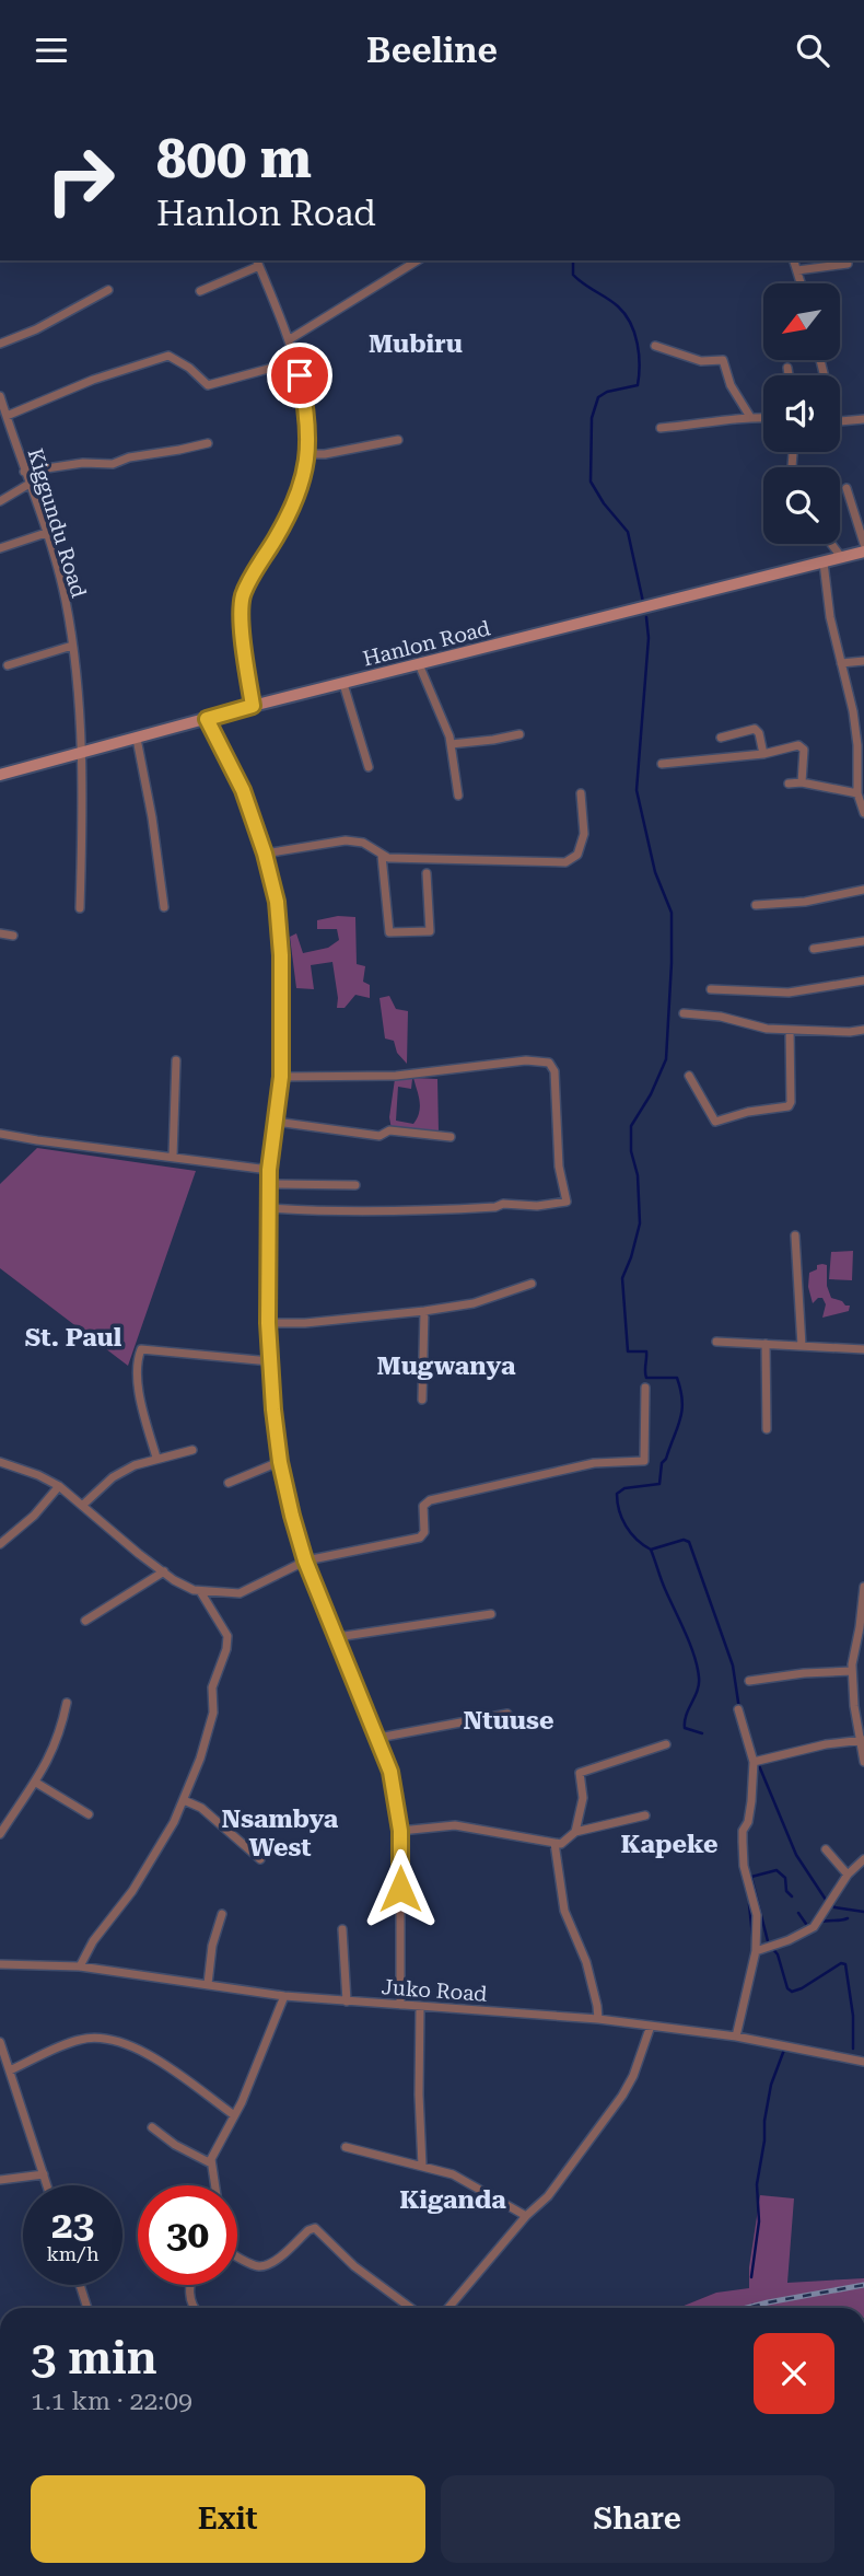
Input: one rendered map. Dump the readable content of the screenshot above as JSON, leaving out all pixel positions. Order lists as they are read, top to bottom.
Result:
{
  "streets": {
    "main road": ["Hanlon Road"],
    "street": ["Kiggundu Road", "Juko Road"]
  },
  "crossings": [
    ["Kiggundu Road", "Hanlon Road"]
  ],
  "districts": [
    "Mubiru",
    "St. Paul",
    "Mugwanya",
    "Ntuuse",
    "Nsambya West",
    "Kapeke",
    "Kiganda"
  ],
  "north": "bottom left",
  "page": {
    "header": "Beeline",
    "turn": ["800 m", "Hanlon Road"],
    "speed": "23 km/h",
    "limit": "30",
    "heading": ["3 min", "1.1 km · 22:09"],
    "buttons": ["Exit", "Share"]
  }
}
